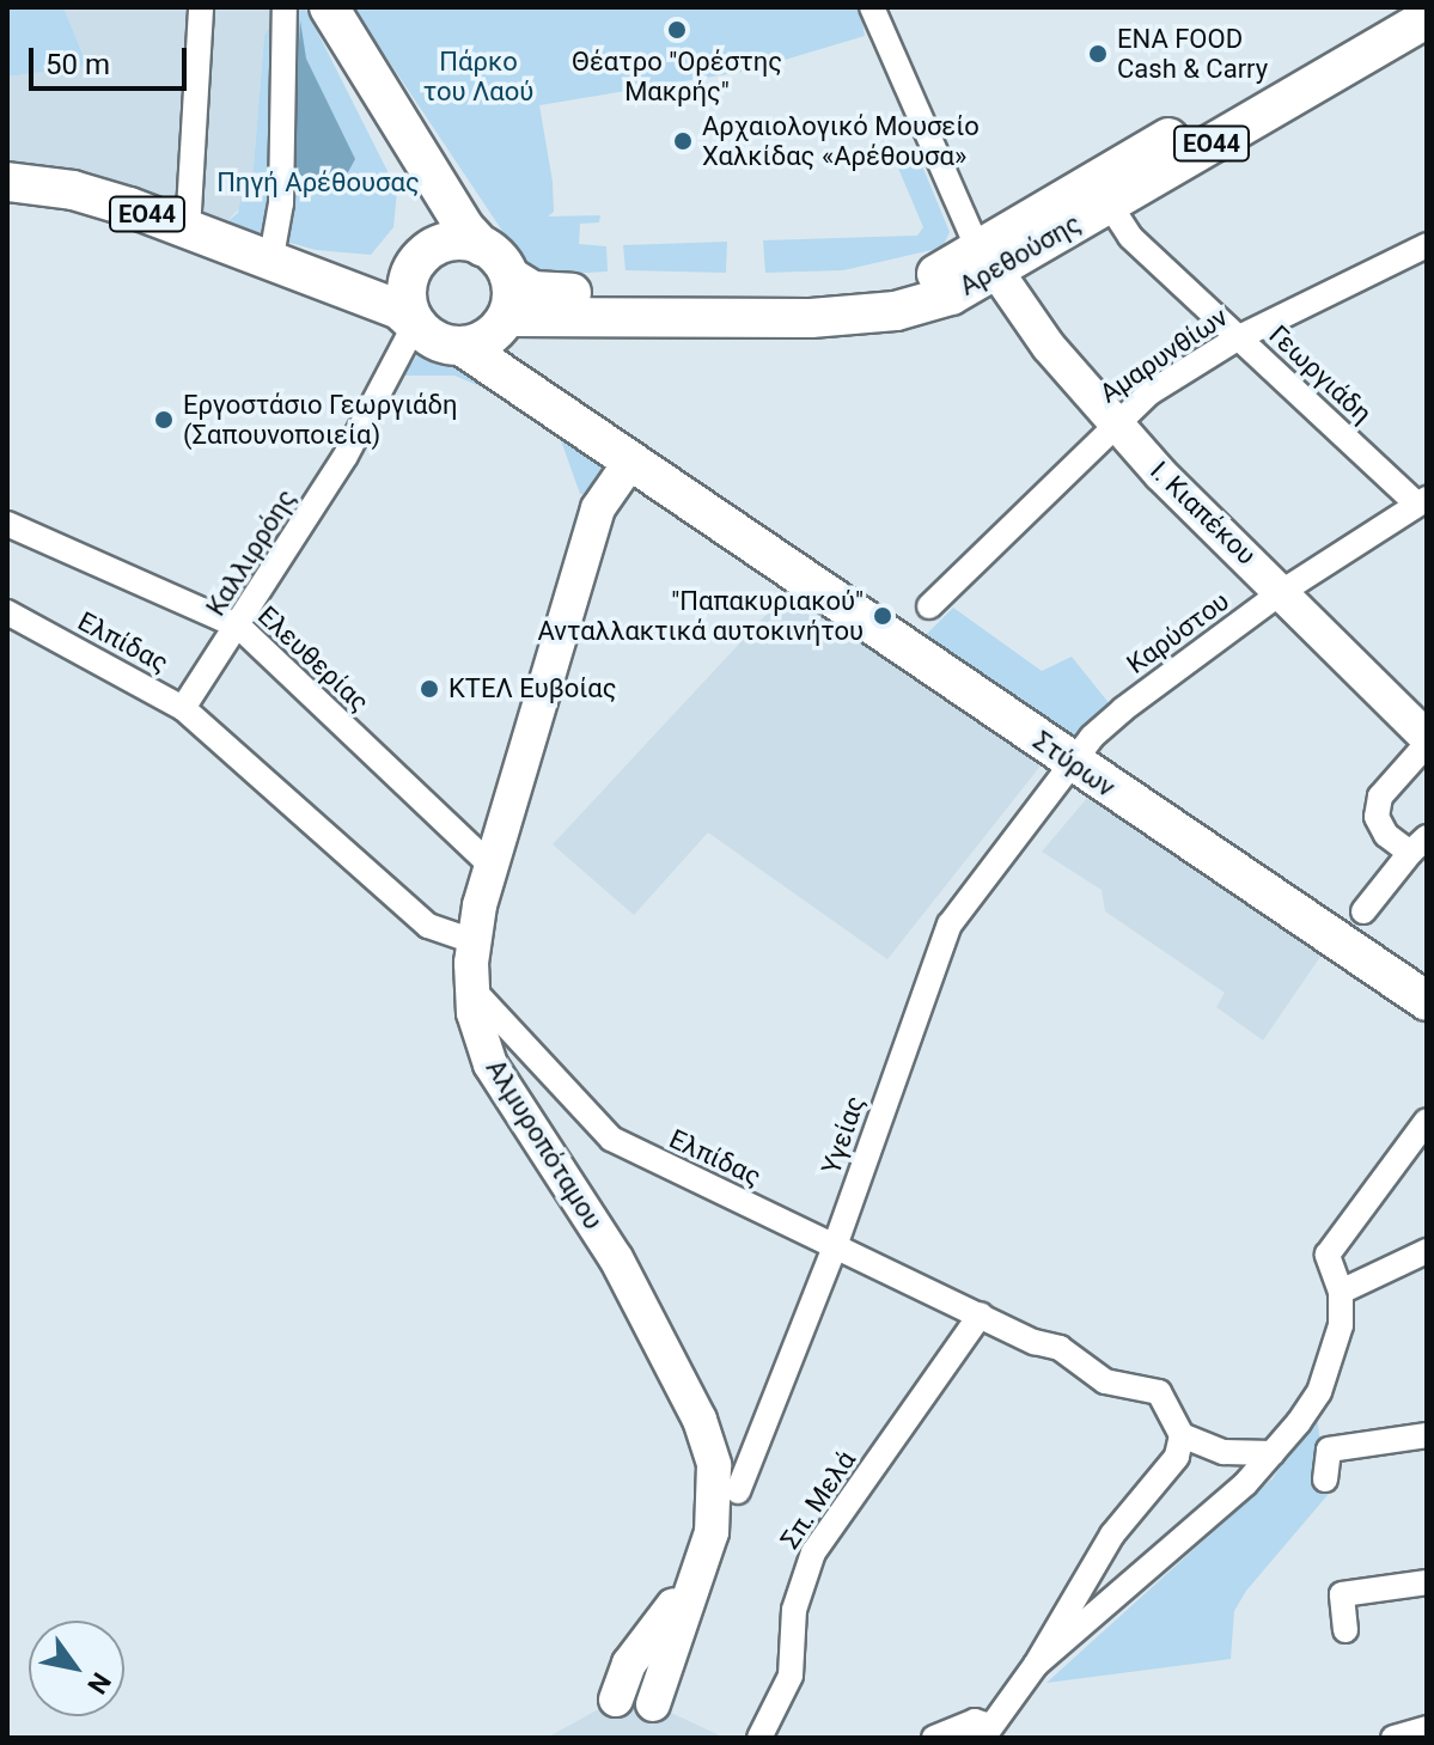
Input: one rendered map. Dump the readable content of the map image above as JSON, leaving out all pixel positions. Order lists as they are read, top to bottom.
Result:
{
  "streets": {
    "main road": ["ΕΟ44", "Αρεθούσης", "Στύρων"],
    "street": [
      "Αμαρυνθίων",
      "Γεωργιάδη",
      "Ι. Κιαπέκου",
      "Καλλιρρόης",
      "Καρύστου",
      "Ελπίδας",
      "Ελευθερίας",
      "Υγείας",
      "Αλμυροπόταμου",
      "Σπ. Μελά"
    ]
  },
  "crossings": [
    ["ΕΟ44", "Αρεθούσης"],
    ["ΕΟ44", "Καλλιρρόης"],
    ["ΕΟ44", "Στύρων"],
    ["Αρεθούσης", "Γεωργιάδη"],
    ["Αρεθούσης", "Ι. Κιαπέκου"],
    ["Αρεθούσης", "Καλλιρρόης"],
    ["Αρεθούσης", "Στύρων"],
    ["Αμαρυνθίων", "Γεωργιάδη"],
    ["Αμαρυνθίων", "Ι. Κιαπέκου"],
    ["Γεωργιάδη", "Καρύστου"],
    ["Ι. Κιαπέκου", "Καρύστου"],
    ["Καλλιρρόης", "Ελπίδας"],
    ["Καλλιρρόης", "Ελευθερίας"],
    ["Καλλιρρόης", "Στύρων"],
    ["Καρύστου", "Στύρων"],
    ["Καρύστου", "Υγείας"],
    ["Ελπίδας", "Υγείας"],
    ["Ελπίδας", "Αλμυροπόταμου"],
    ["Ελπίδας", "Σπ. Μελά"],
    ["Ελευθερίας", "Αλμυροπόταμου"],
    ["Στύρων", "Αλμυροπόταμου"]
  ],
  "parks": ["Πάρκο του Λαού", "Πηγή Αρέθουσας"],
  "places": [
    "Θέατρο \"Ορέστης Μακρής\"",
    "ENA FOOD Cash & Carry",
    "Αρχαιολογικό Μουσείο Χαλκίδας «Αρέθουσα»",
    "Εργοστάσιο Γεωργιάδη (Σαπουνοποιεία)",
    "\"Παπακυριακού\" Ανταλλακτικά αυτοκινήτου",
    "ΚΤΕΛ Ευβοίας"
  ],
  "scale_bar": "50 m",
  "north": "bottom right"
}
